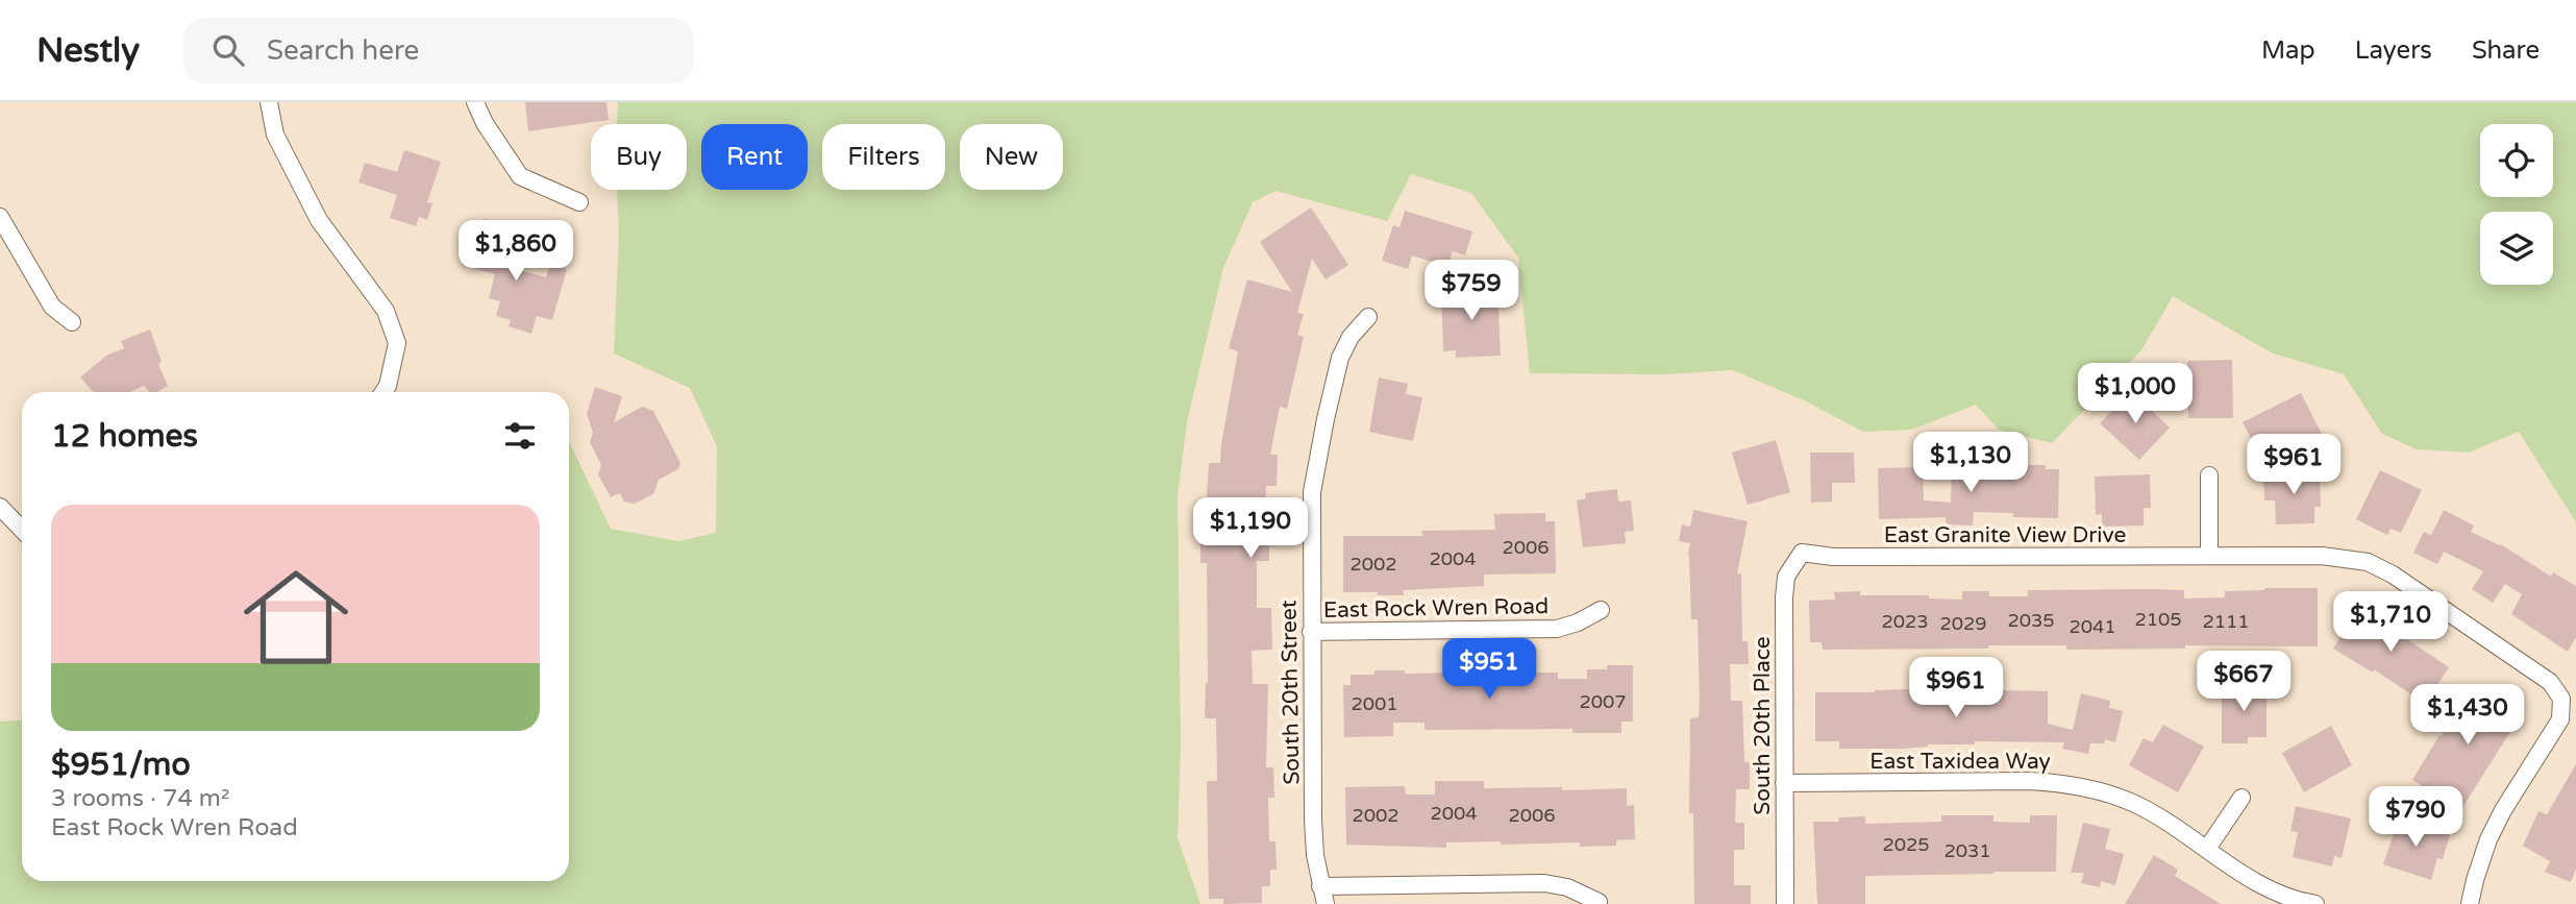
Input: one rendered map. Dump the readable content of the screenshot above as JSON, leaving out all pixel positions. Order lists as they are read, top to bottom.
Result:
{
  "streets": {
    "street": [
      "East Granite View Drive",
      "East Rock Wren Road",
      "South 20th Street",
      "South 20th Place",
      "East Taxidea Way"
    ]
  },
  "crossings": [
    ["East Granite View Drive", "South 20th Place"],
    ["East Rock Wren Road", "South 20th Street"],
    ["South 20th Place", "East Taxidea Way"]
  ],
  "house_numbers": [
    "2006",
    "2004",
    "2002",
    "2105",
    "2035",
    "2023",
    "2111",
    "2029",
    "2041",
    "2007",
    "2001",
    "2004",
    "2002",
    "2006",
    "2025",
    "2031"
  ],
  "page": {
    "header": "Nestly",
    "search": "Search here",
    "nav": ["Map", "Layers", "Share"],
    "chip": [
      "Buy",
      "Rent",
      "Filters",
      "New"
    ],
    "price": [
      "$1,860",
      "$759",
      "$1,000",
      "$1,130",
      "$961",
      "$1,190",
      "$1,710",
      "$951",
      "$667",
      "$961",
      "$1,430",
      "$790"
    ],
    "heading": "12 homes",
    "list": [
      {
        "name": "$951/mo",
        "note": "3 rooms · 74 m² · East Rock Wren Road"
      }
    ]
  }
}
